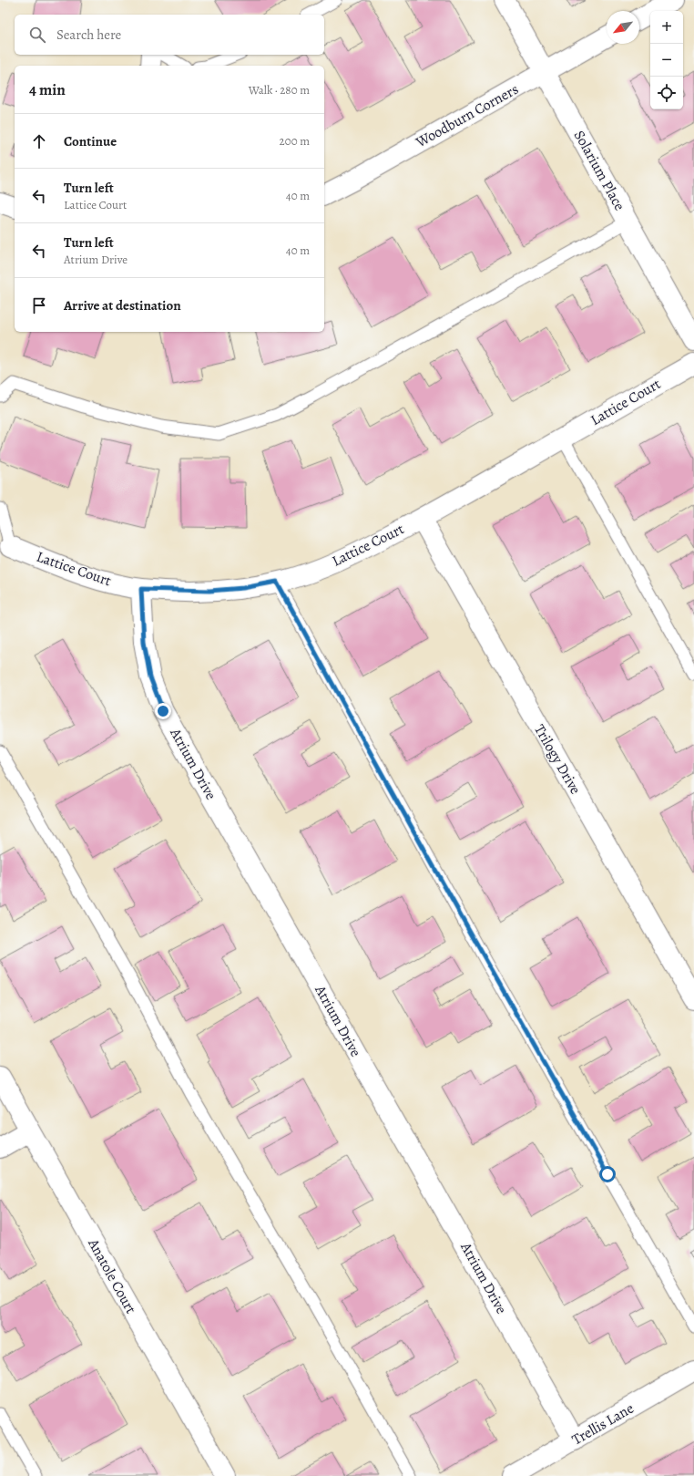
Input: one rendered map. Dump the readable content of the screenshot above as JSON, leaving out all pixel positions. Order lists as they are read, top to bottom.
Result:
{
  "streets": {
    "street": [
      "Woodburn Corners",
      "Solarium Place",
      "Lattice Court",
      "Trilogy Drive",
      "Atrium Drive",
      "Anatole Court",
      "Trellis Lane"
    ]
  },
  "crossings": [
    ["Woodburn Corners", "Solarium Place"],
    ["Lattice Court", "Trilogy Drive"],
    ["Lattice Court", "Atrium Drive"],
    ["Atrium Drive", "Trellis Lane"]
  ],
  "north": "bottom left",
  "page": {
    "map_buttons": ["+", "−"],
    "search": "Search here",
    "heading": ["4 min", "Walk · 280 m"],
    "list": [
      ["Continue", "200 m"],
      ["Turn left", "Lattice Court", "40 m"],
      ["Turn left", "Atrium Drive", "40 m"],
      "Arrive at destination"
    ]
  }
}
